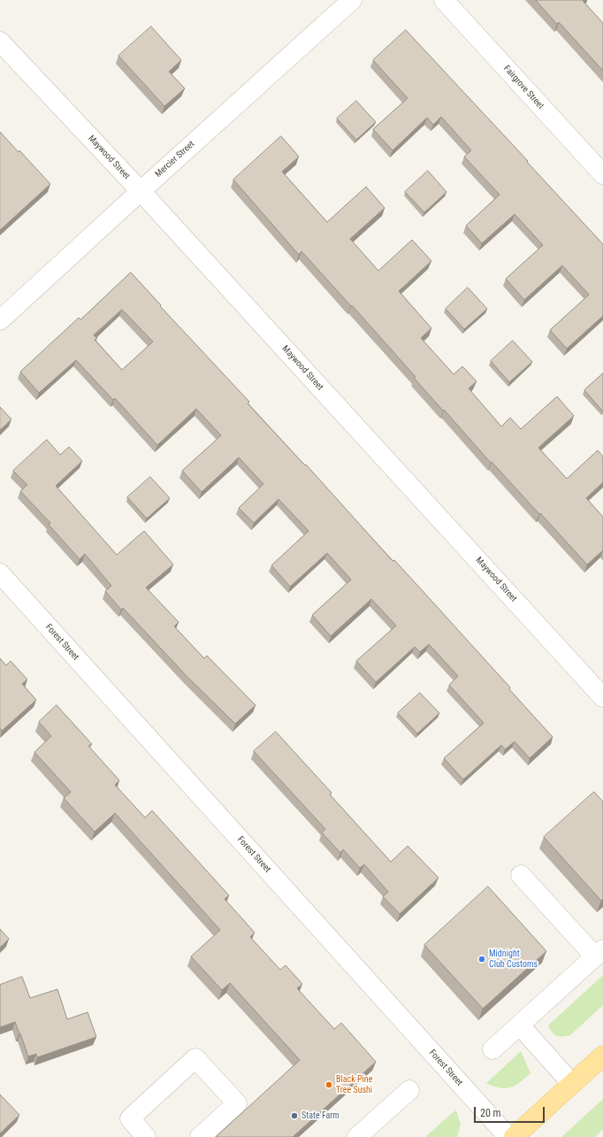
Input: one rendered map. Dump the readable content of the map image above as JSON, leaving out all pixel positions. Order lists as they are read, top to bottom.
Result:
{
  "streets": {
    "street": [
      "Fairgrove Street",
      "Maywood Street",
      "Mercier Street",
      "Forest Street"
    ]
  },
  "crossings": [
    ["Maywood Street", "Mercier Street"]
  ],
  "places": ["Midnight Club Customs", "Black Pine Tree Sushi", "State Farm"],
  "scale_bar": "20 m"
}
